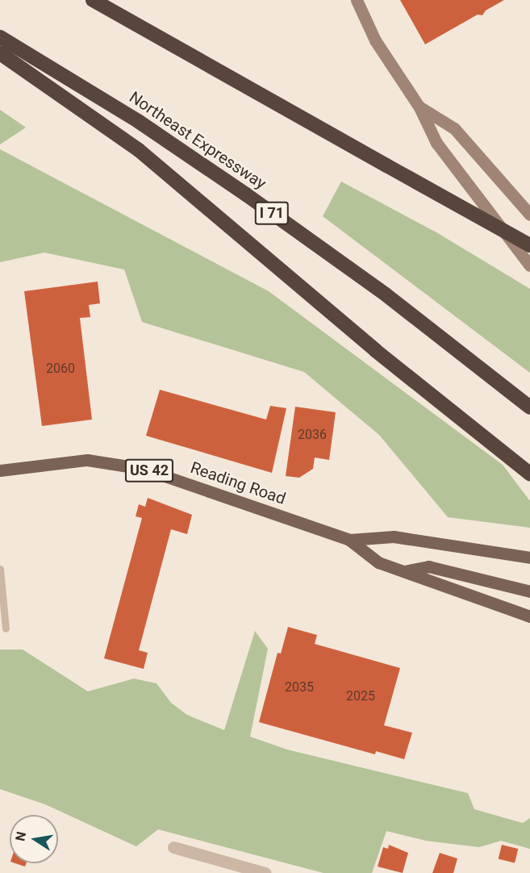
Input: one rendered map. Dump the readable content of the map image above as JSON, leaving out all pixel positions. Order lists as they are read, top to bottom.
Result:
{
  "streets": {
    "highway": ["Northeast Expressway", "I 71"],
    "main road": ["US 42", "Reading Road"]
  },
  "house_numbers": [
    "2060",
    "2036",
    "2035",
    "2025"
  ],
  "north": "left"
}
